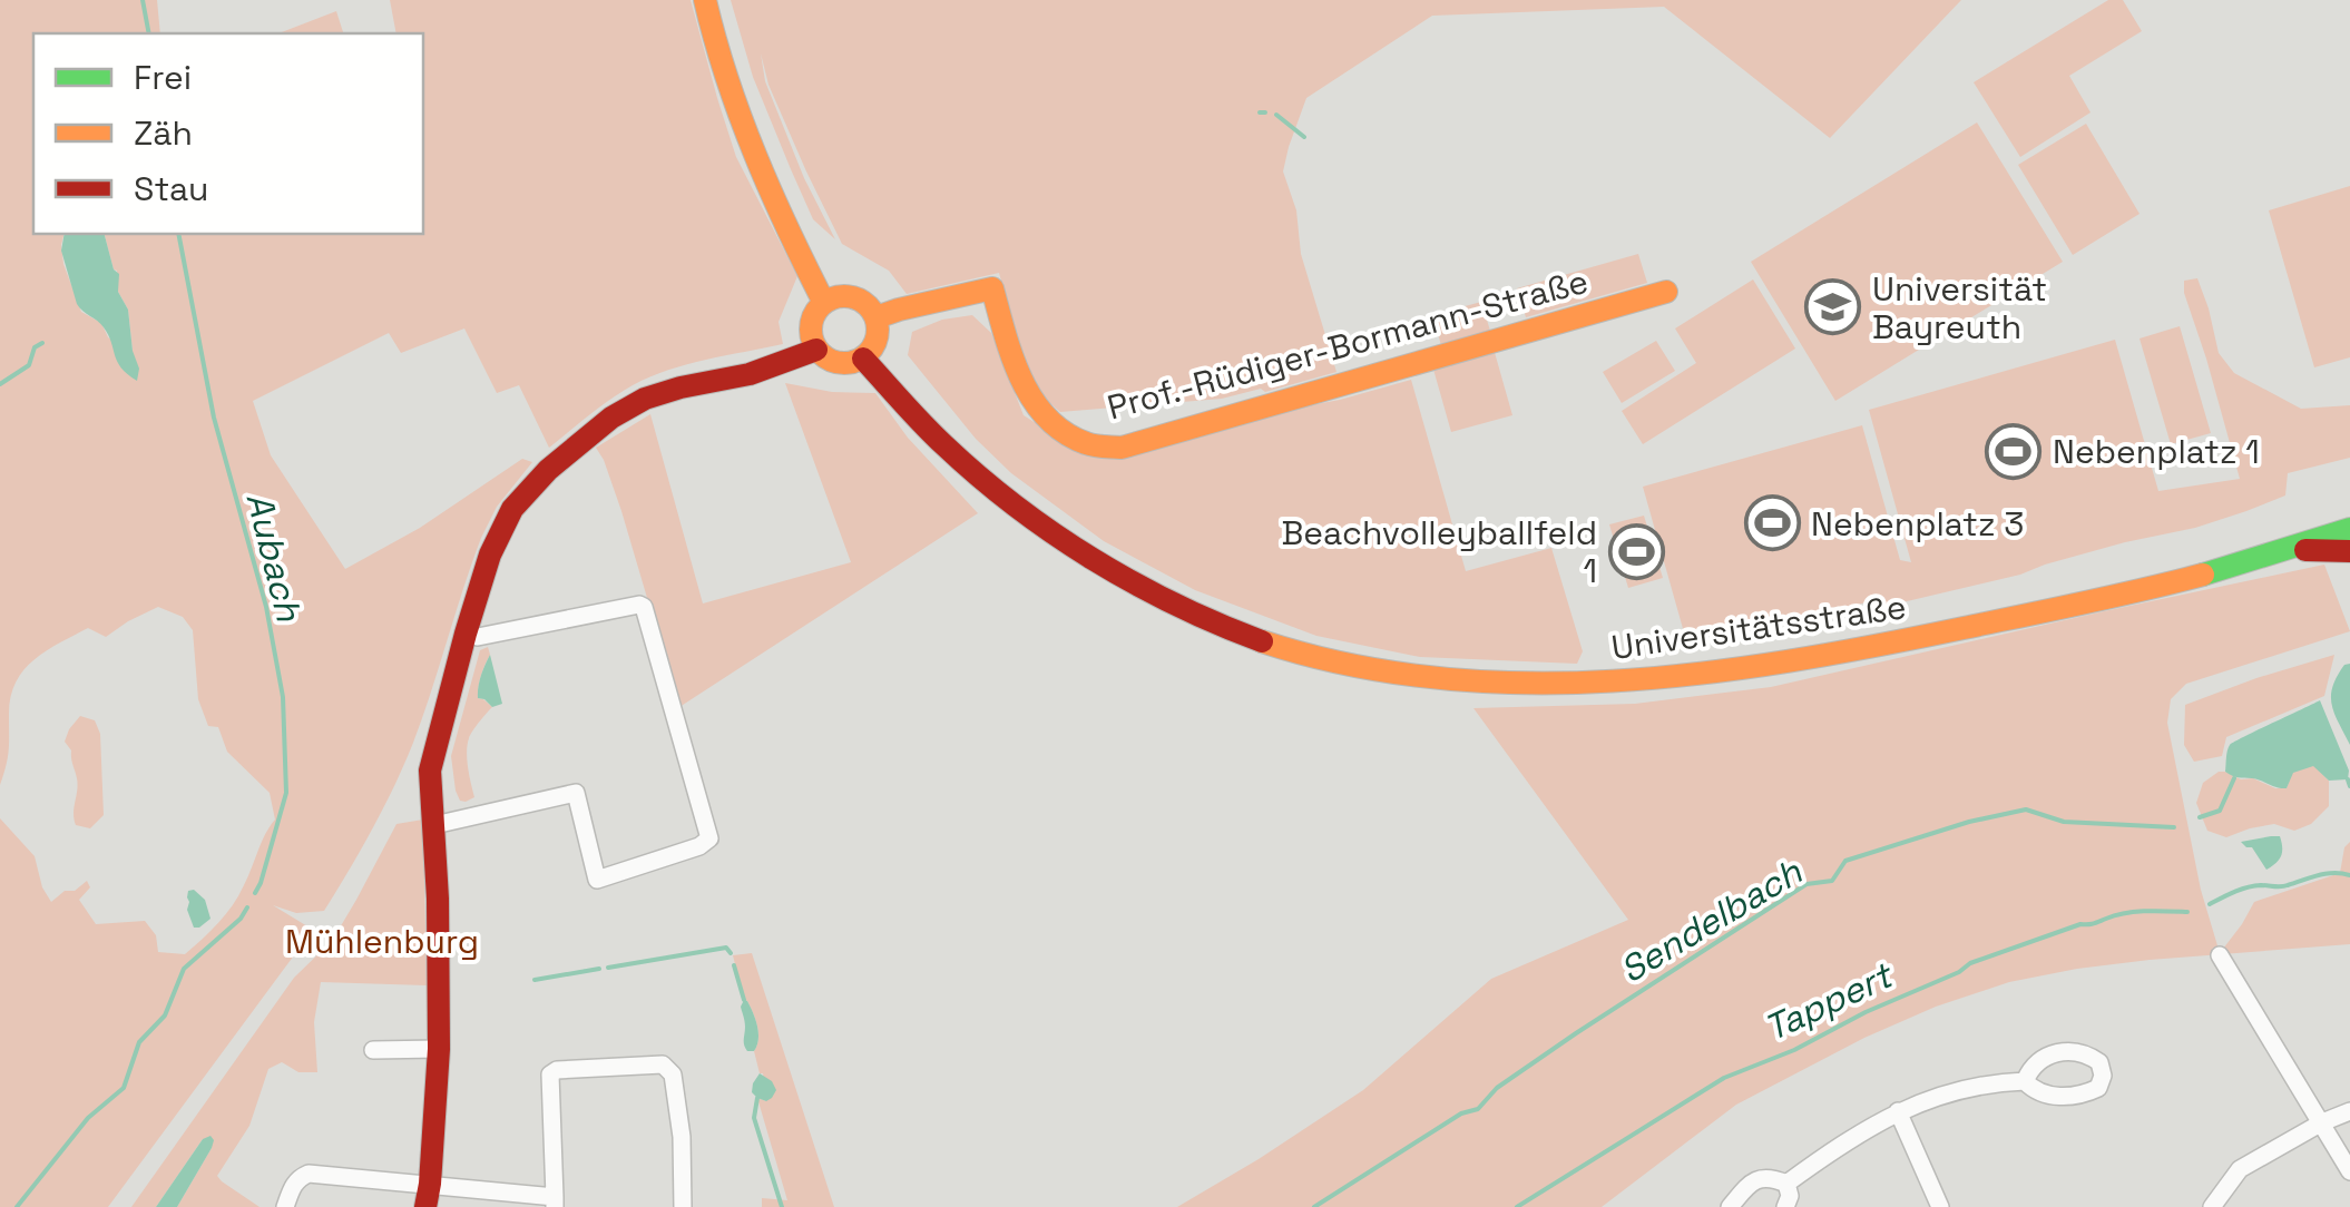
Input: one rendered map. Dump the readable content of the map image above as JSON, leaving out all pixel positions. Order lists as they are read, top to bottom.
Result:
{
  "streets": {
    "main road": ["Prof.-Rüdiger-Bormann-Straße", "Universitätsstraße"]
  },
  "crossings": [
    ["Prof.-Rüdiger-Bormann-Straße", "Universitätsstraße"]
  ],
  "water": ["Aubach", "Sendelbach", "Tappert"],
  "parks": ["Mühlenburg"],
  "places": {
    "school or university": ["Universität Bayreuth"],
    "sports": ["Nebenplatz 1", "Nebenplatz 3", "Beachvolleyballfeld 1"]
  },
  "legend": ["Frei", "Zäh", "Stau"]
}
